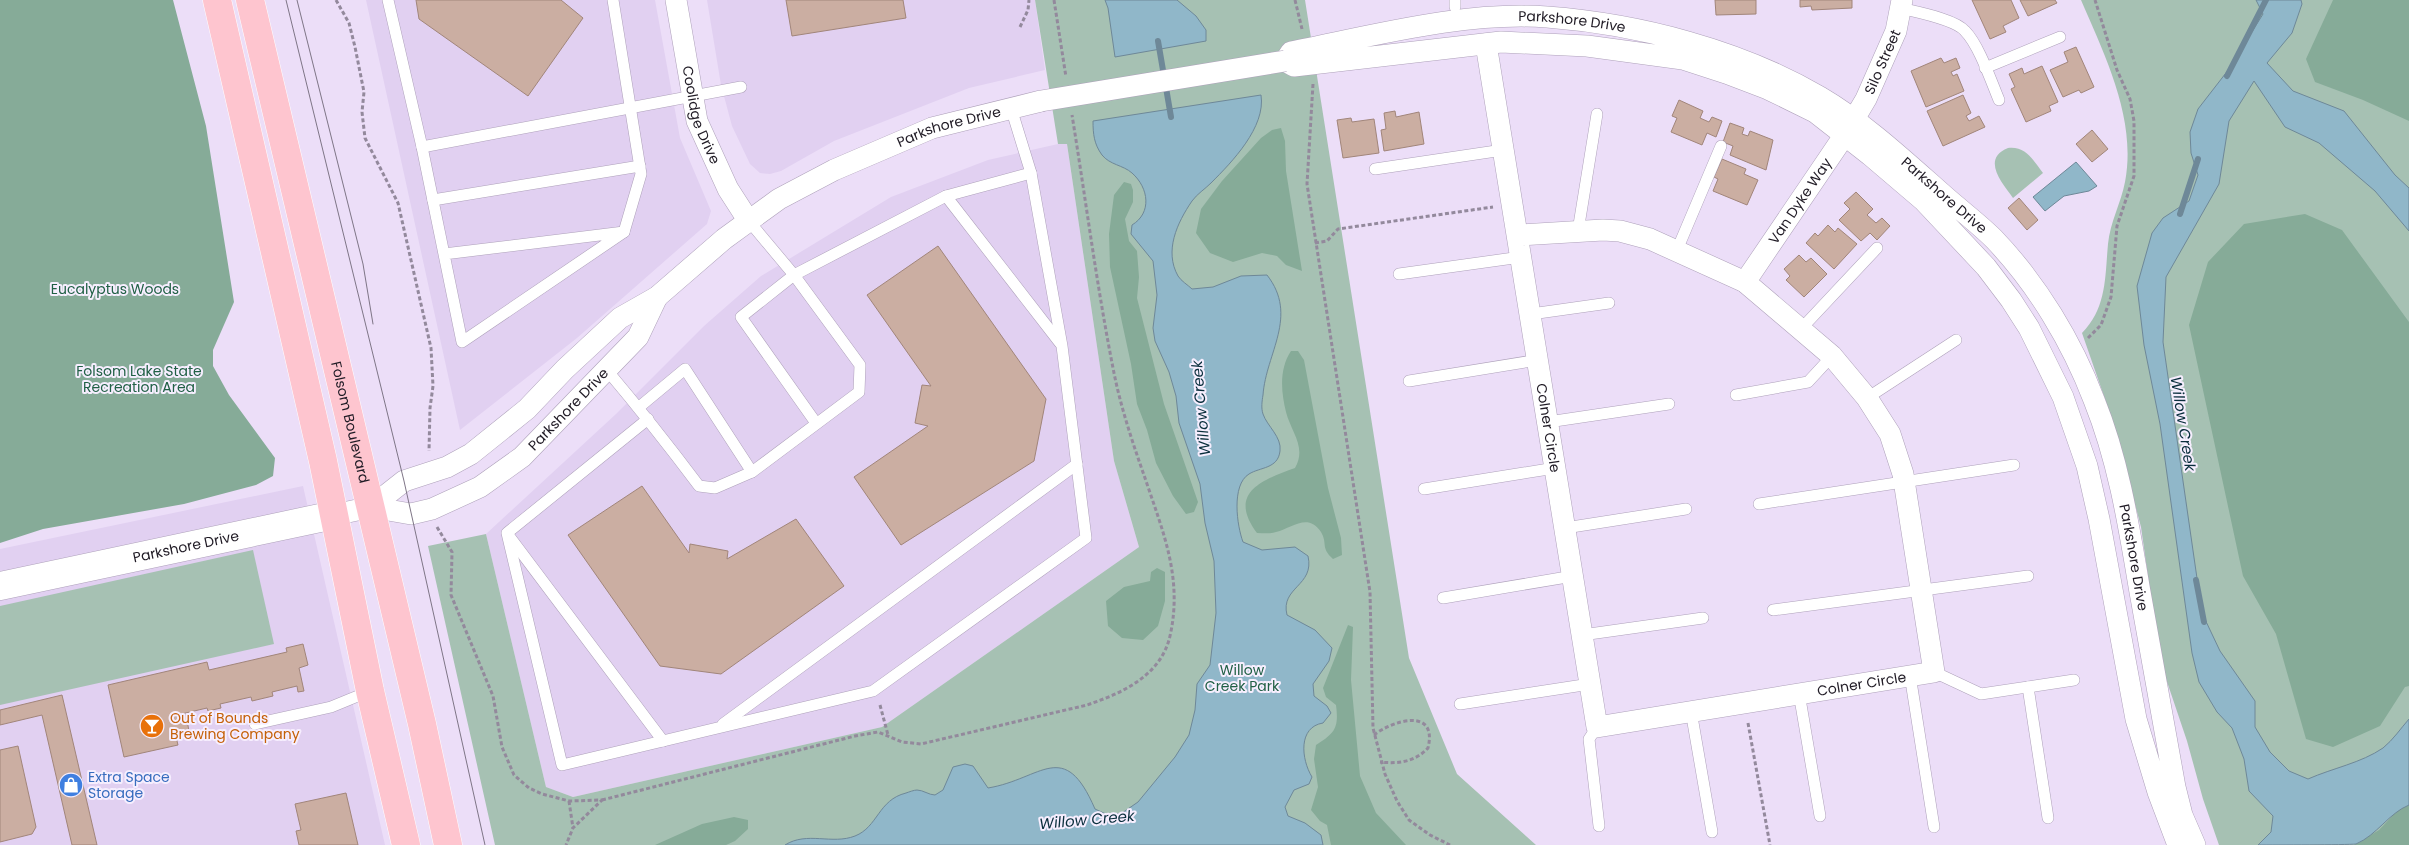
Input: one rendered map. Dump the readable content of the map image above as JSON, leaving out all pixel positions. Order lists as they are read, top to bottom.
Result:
{
  "streets": {
    "main road": ["Folsom Boulevard"],
    "street": [
      "Parkshore Drive",
      "Silo Street",
      "Coolidge Drive",
      "Van Dyke Way",
      "Colner Circle"
    ]
  },
  "crossings": [
    ["Parkshore Drive", "Silo Street"],
    ["Parkshore Drive", "Coolidge Drive"],
    ["Parkshore Drive", "Van Dyke Way"],
    ["Parkshore Drive", "Folsom Boulevard"],
    ["Parkshore Drive", "Colner Circle"],
    ["Silo Street", "Van Dyke Way"]
  ],
  "water": ["Willow Creek"],
  "parks": ["Eucalyptus Woods", "Folsom Lake State Recreation Area", "Willow Creek Park"],
  "places": {
    "bar": ["Out of Bounds Brewing Company"],
    "shop": ["Extra Space Storage"]
  }
}
